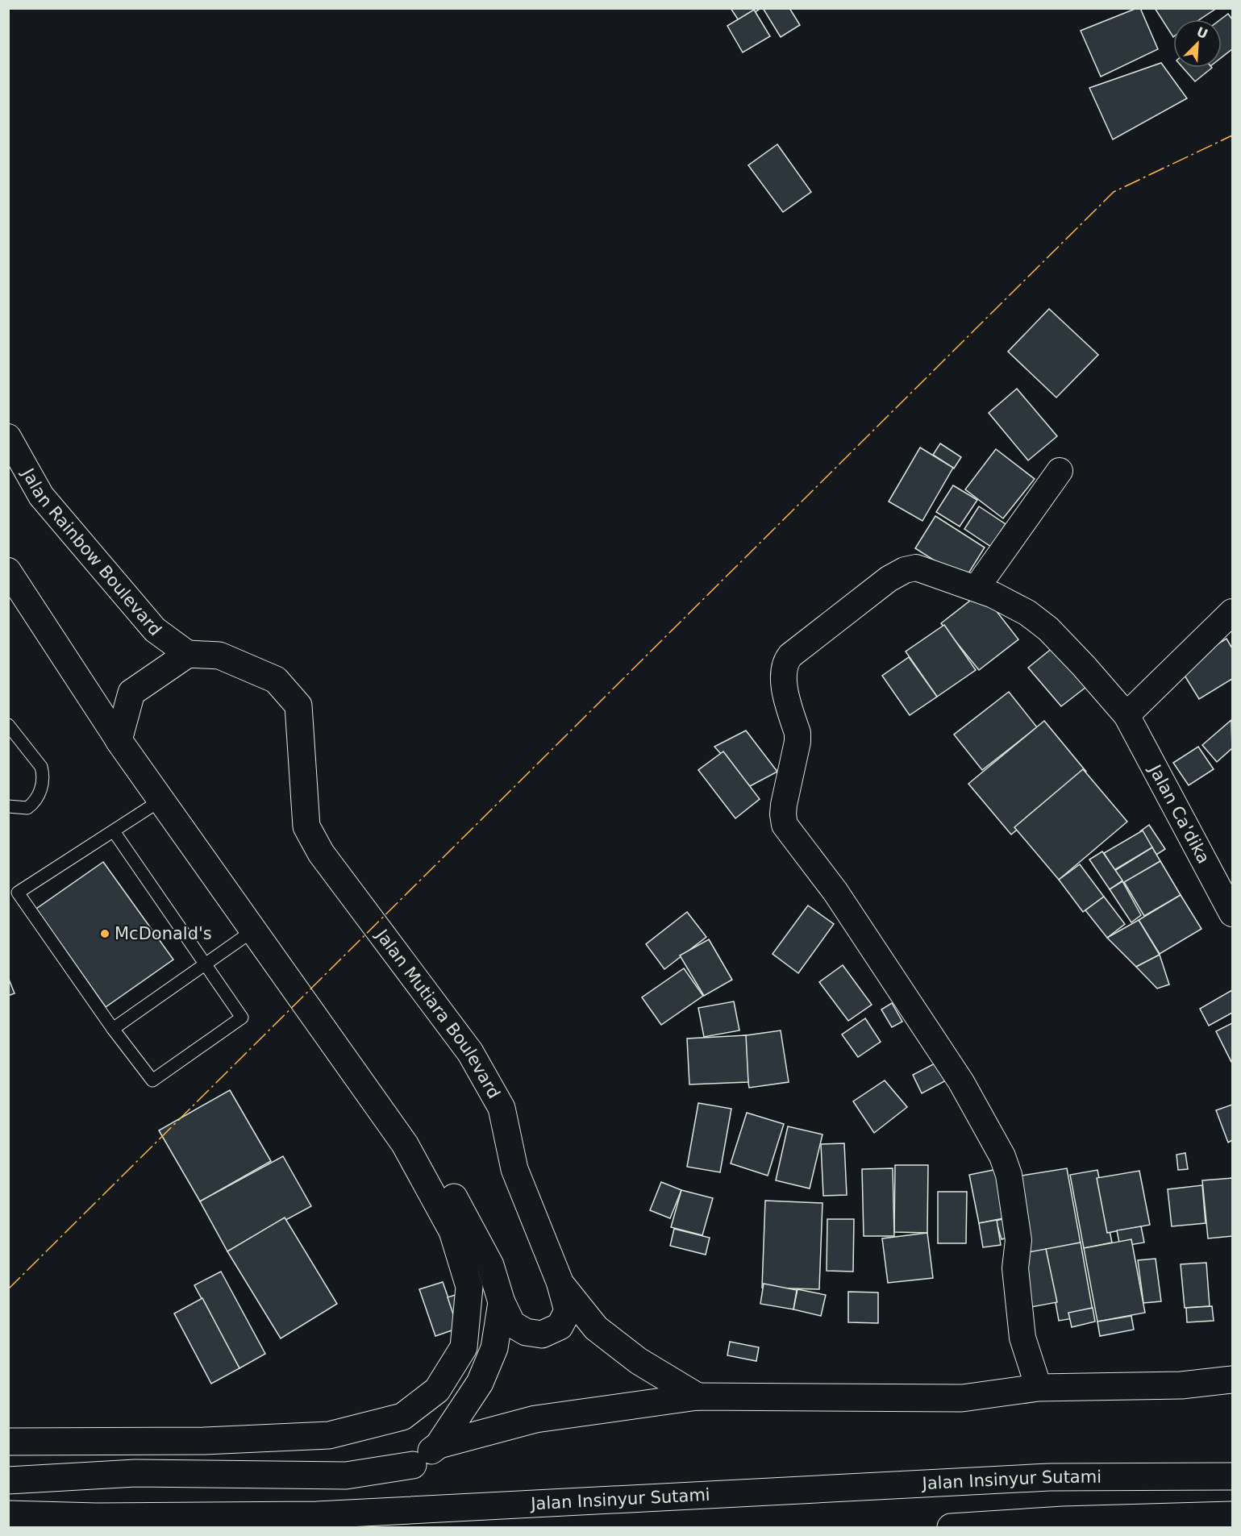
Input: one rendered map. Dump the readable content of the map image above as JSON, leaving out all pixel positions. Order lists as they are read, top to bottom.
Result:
{
  "streets": {
    "main road": ["Jalan Mutiara Boulevard", "Jalan Insinyur Sutami"],
    "street": ["Jalan Rainbow Boulevard", "Jalan Ca'dika"]
  },
  "crossings": [
    ["Jalan Rainbow Boulevard", "Jalan Mutiara Boulevard"]
  ],
  "places": ["McDonald's"],
  "north": "top right"
}
